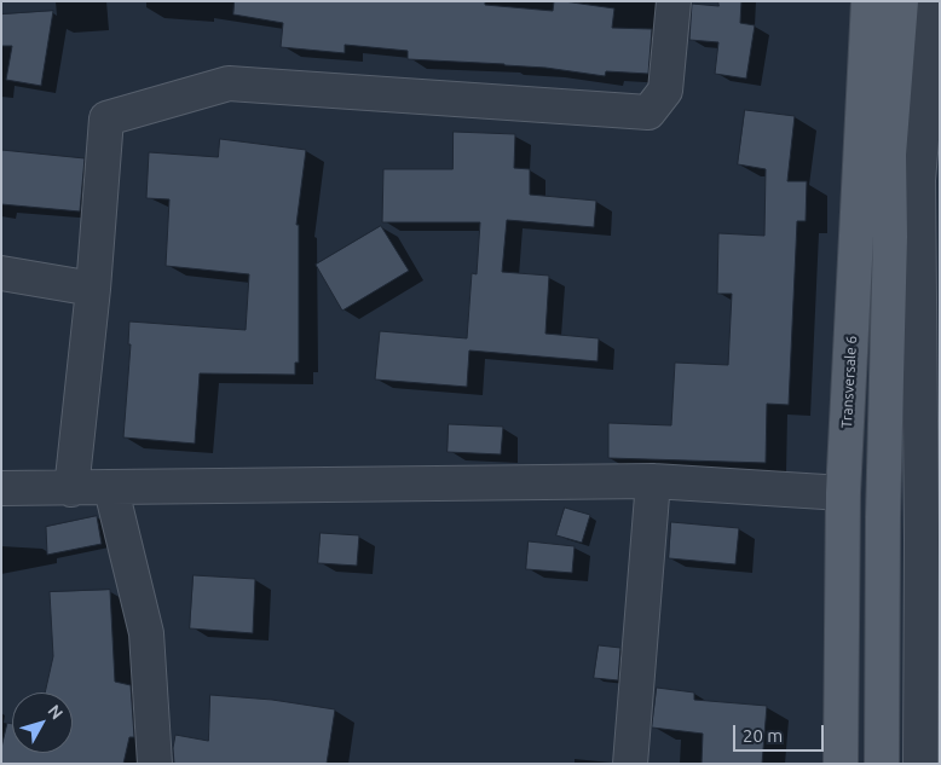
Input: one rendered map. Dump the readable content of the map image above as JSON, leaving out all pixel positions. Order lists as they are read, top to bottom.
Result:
{
  "streets": {
    "main road": ["Transversale 6"]
  },
  "scale_bar": "20 m",
  "north": "top right"
}
